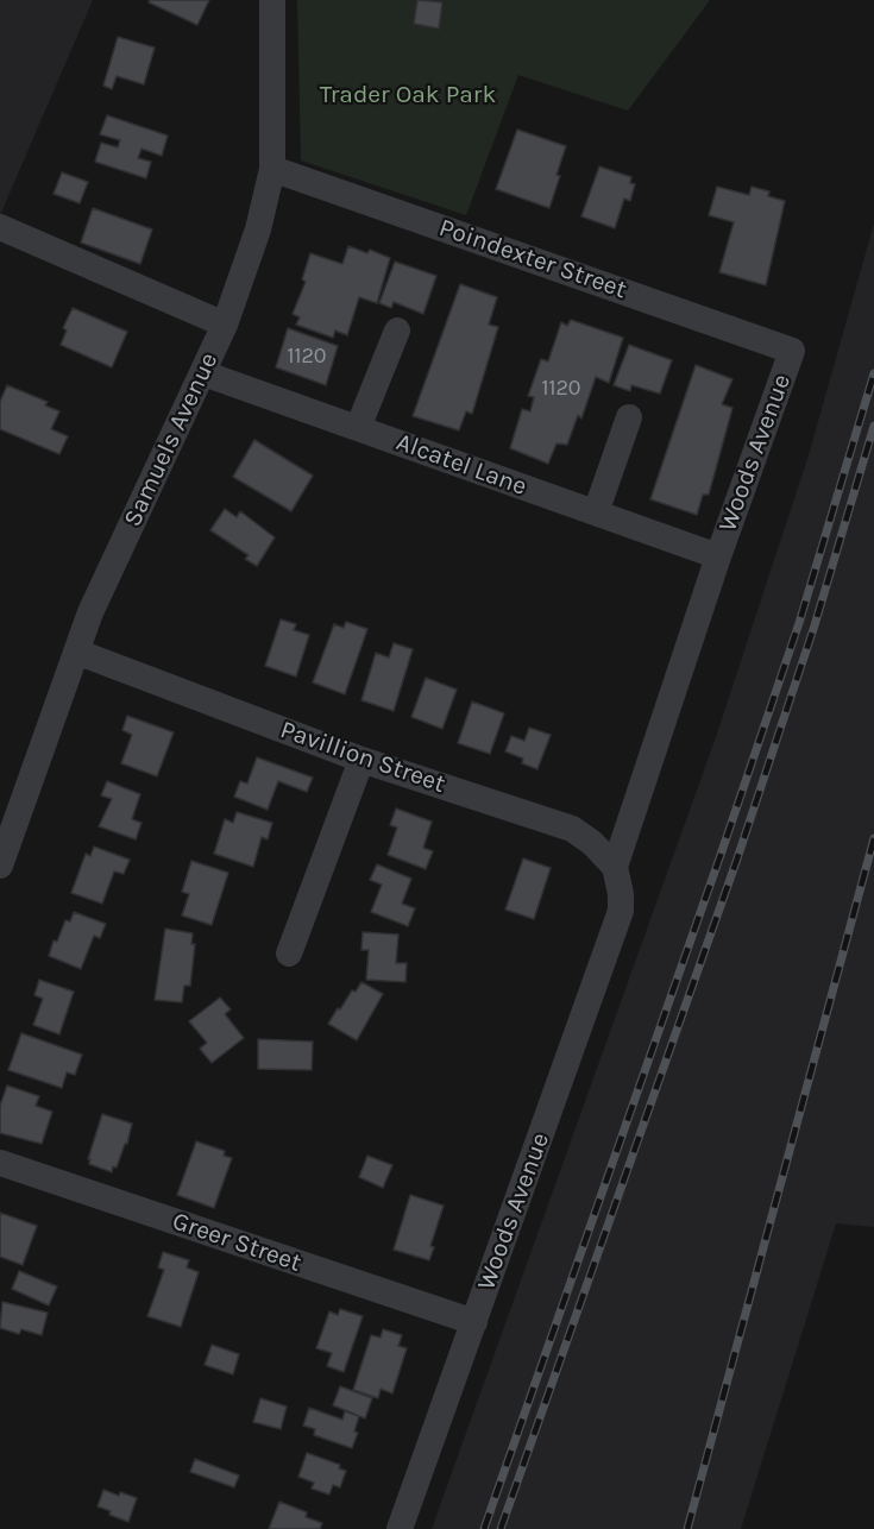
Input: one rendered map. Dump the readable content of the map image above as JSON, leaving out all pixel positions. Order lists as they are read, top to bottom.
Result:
{
  "streets": {
    "street": [
      "Poindexter Street",
      "Samuels Avenue",
      "Woods Avenue",
      "Alcatel Lane",
      "Pavillion Street",
      "Greer Street"
    ]
  },
  "crossings": [
    ["Poindexter Street", "Samuels Avenue"],
    ["Poindexter Street", "Woods Avenue"],
    ["Samuels Avenue", "Alcatel Lane"],
    ["Samuels Avenue", "Pavillion Street"],
    ["Woods Avenue", "Alcatel Lane"],
    ["Woods Avenue", "Pavillion Street"],
    ["Woods Avenue", "Greer Street"]
  ],
  "parks": ["Trader Oak Park"],
  "house_numbers": ["1120", "1120"]
}
